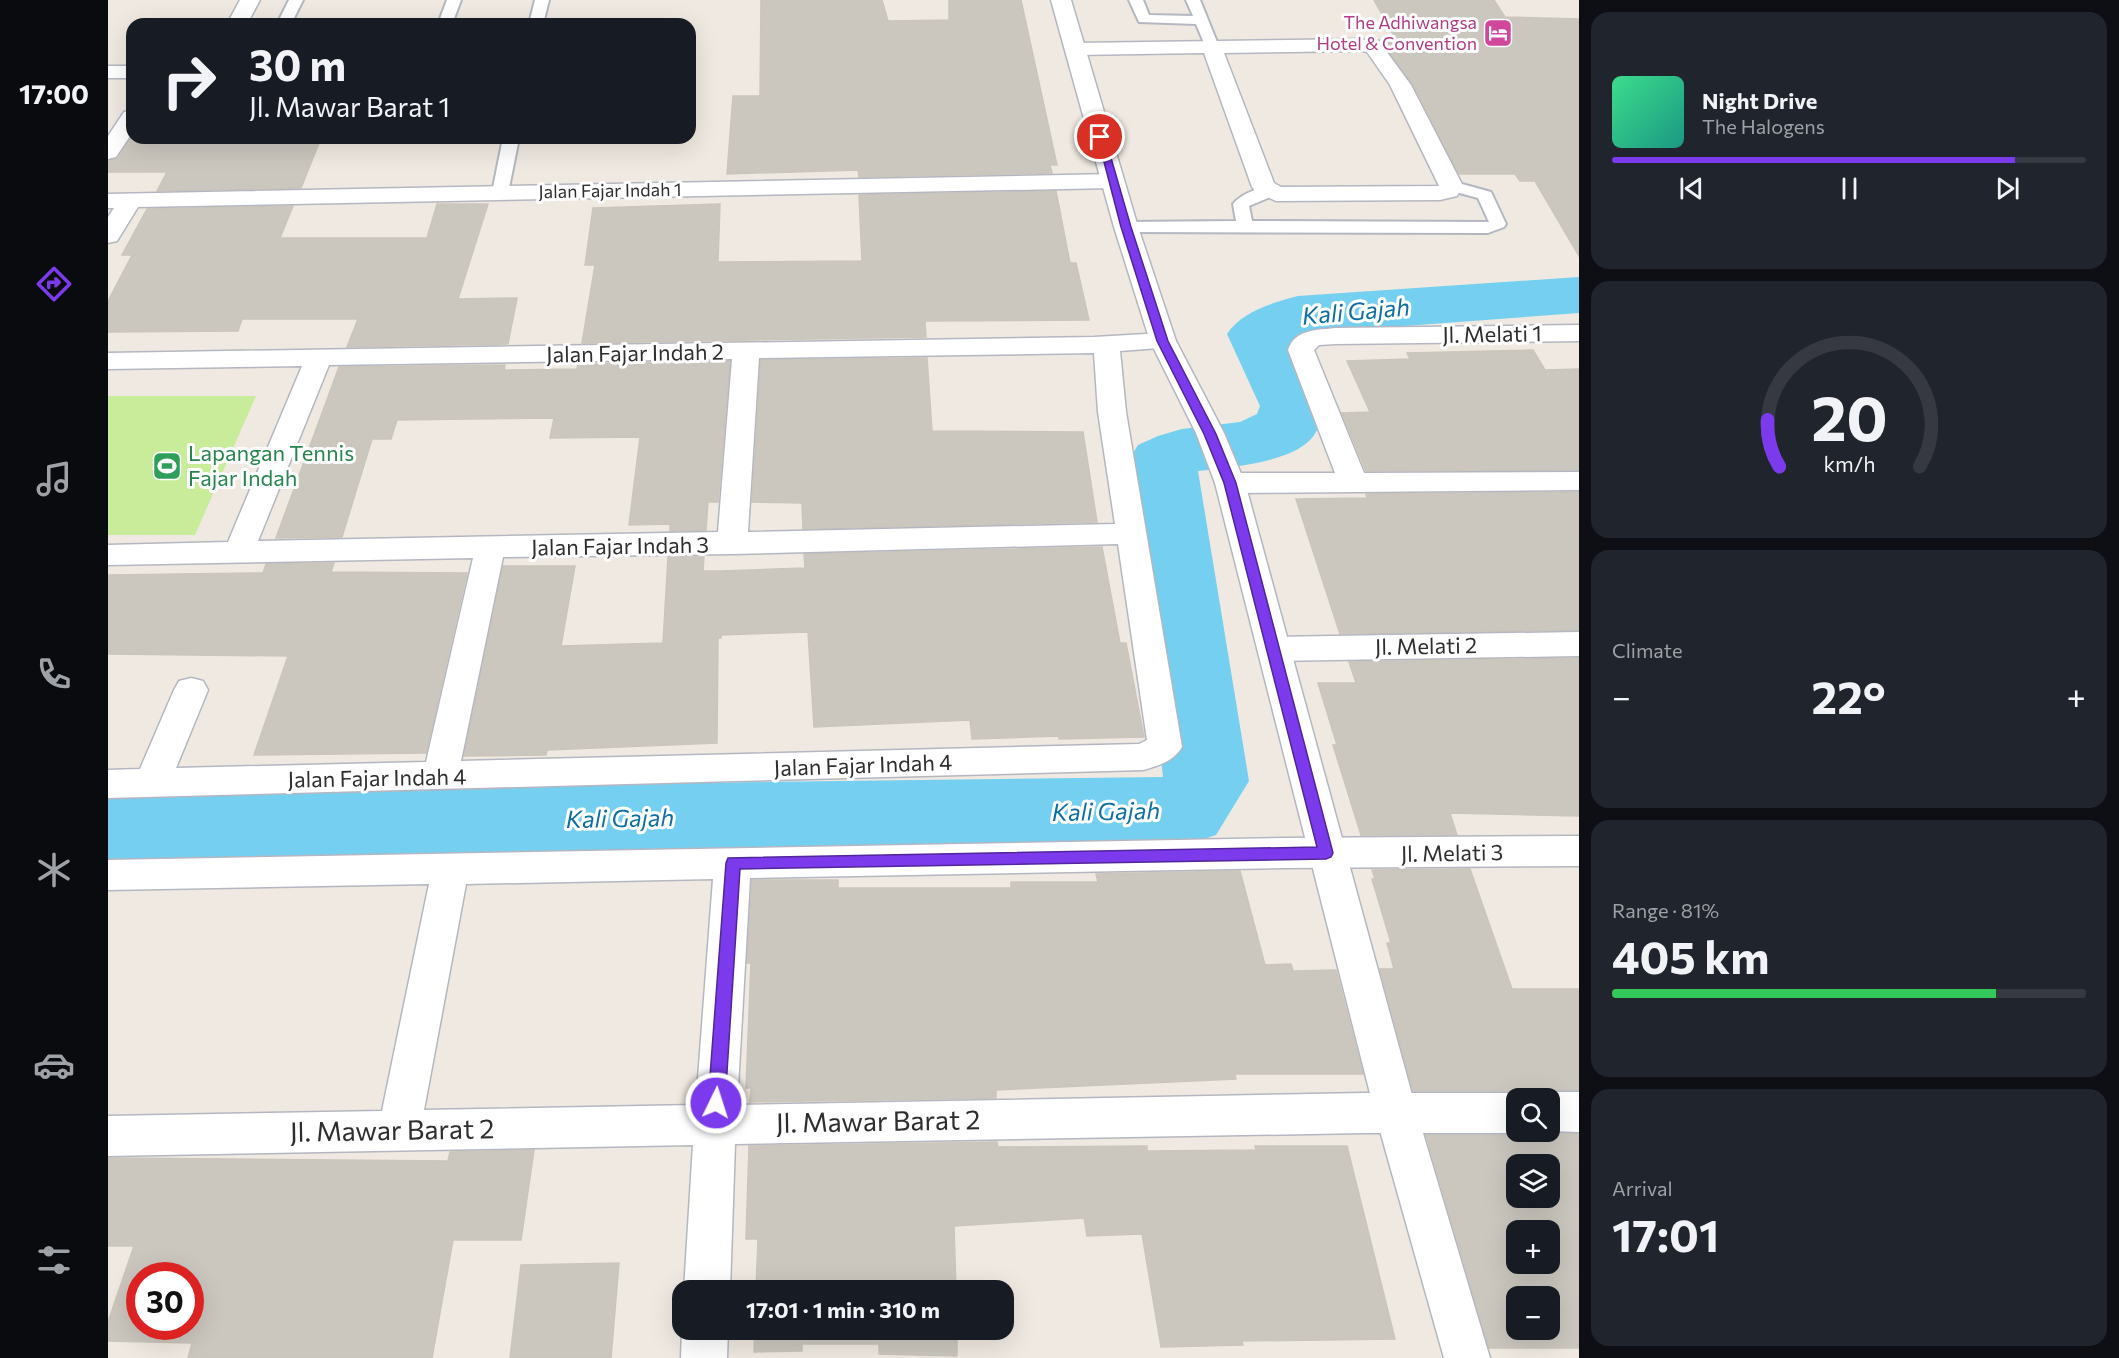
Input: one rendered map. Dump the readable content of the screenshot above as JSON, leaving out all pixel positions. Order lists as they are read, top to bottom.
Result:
{
  "streets": {
    "street": [
      "Jalan Fajar Indah 1",
      "Jl. Melati 1",
      "Jalan Fajar Indah 2",
      "Jalan Fajar Indah 3",
      "Jl. Melati 2",
      "Jalan Fajar Indah 4",
      "Jl. Melati 3",
      "Jl. Mawar Barat 2"
    ]
  },
  "crossings": [
    ["Jalan Fajar Indah 2", "Jalan Fajar Indah 4"],
    ["Jalan Fajar Indah 3", "Jalan Fajar Indah 4"]
  ],
  "water": ["Kali Gajah"],
  "places": {
    "hotel": ["The Adhiwangsa Hotel & Convention"],
    "sports": ["Lapangan Tennis Fajar Indah"]
  },
  "page": {
    "tabs": "17:00",
    "turn": ["30 m", "Jl. Mawar Barat 1"],
    "song": ["Night Drive", "The Halogens"],
    "tile": [
      "Climate",
      ["Range · 81%", "405 km"],
      ["Arrival", "17:01"]
    ],
    "heat": ["−", "22°", "+"],
    "map_buttons": ["+", "−"],
    "limit": "30",
    "trip": "17:01 · 1 min · 310 m",
    "gauge": ["20", "km/h"]
  }
}
